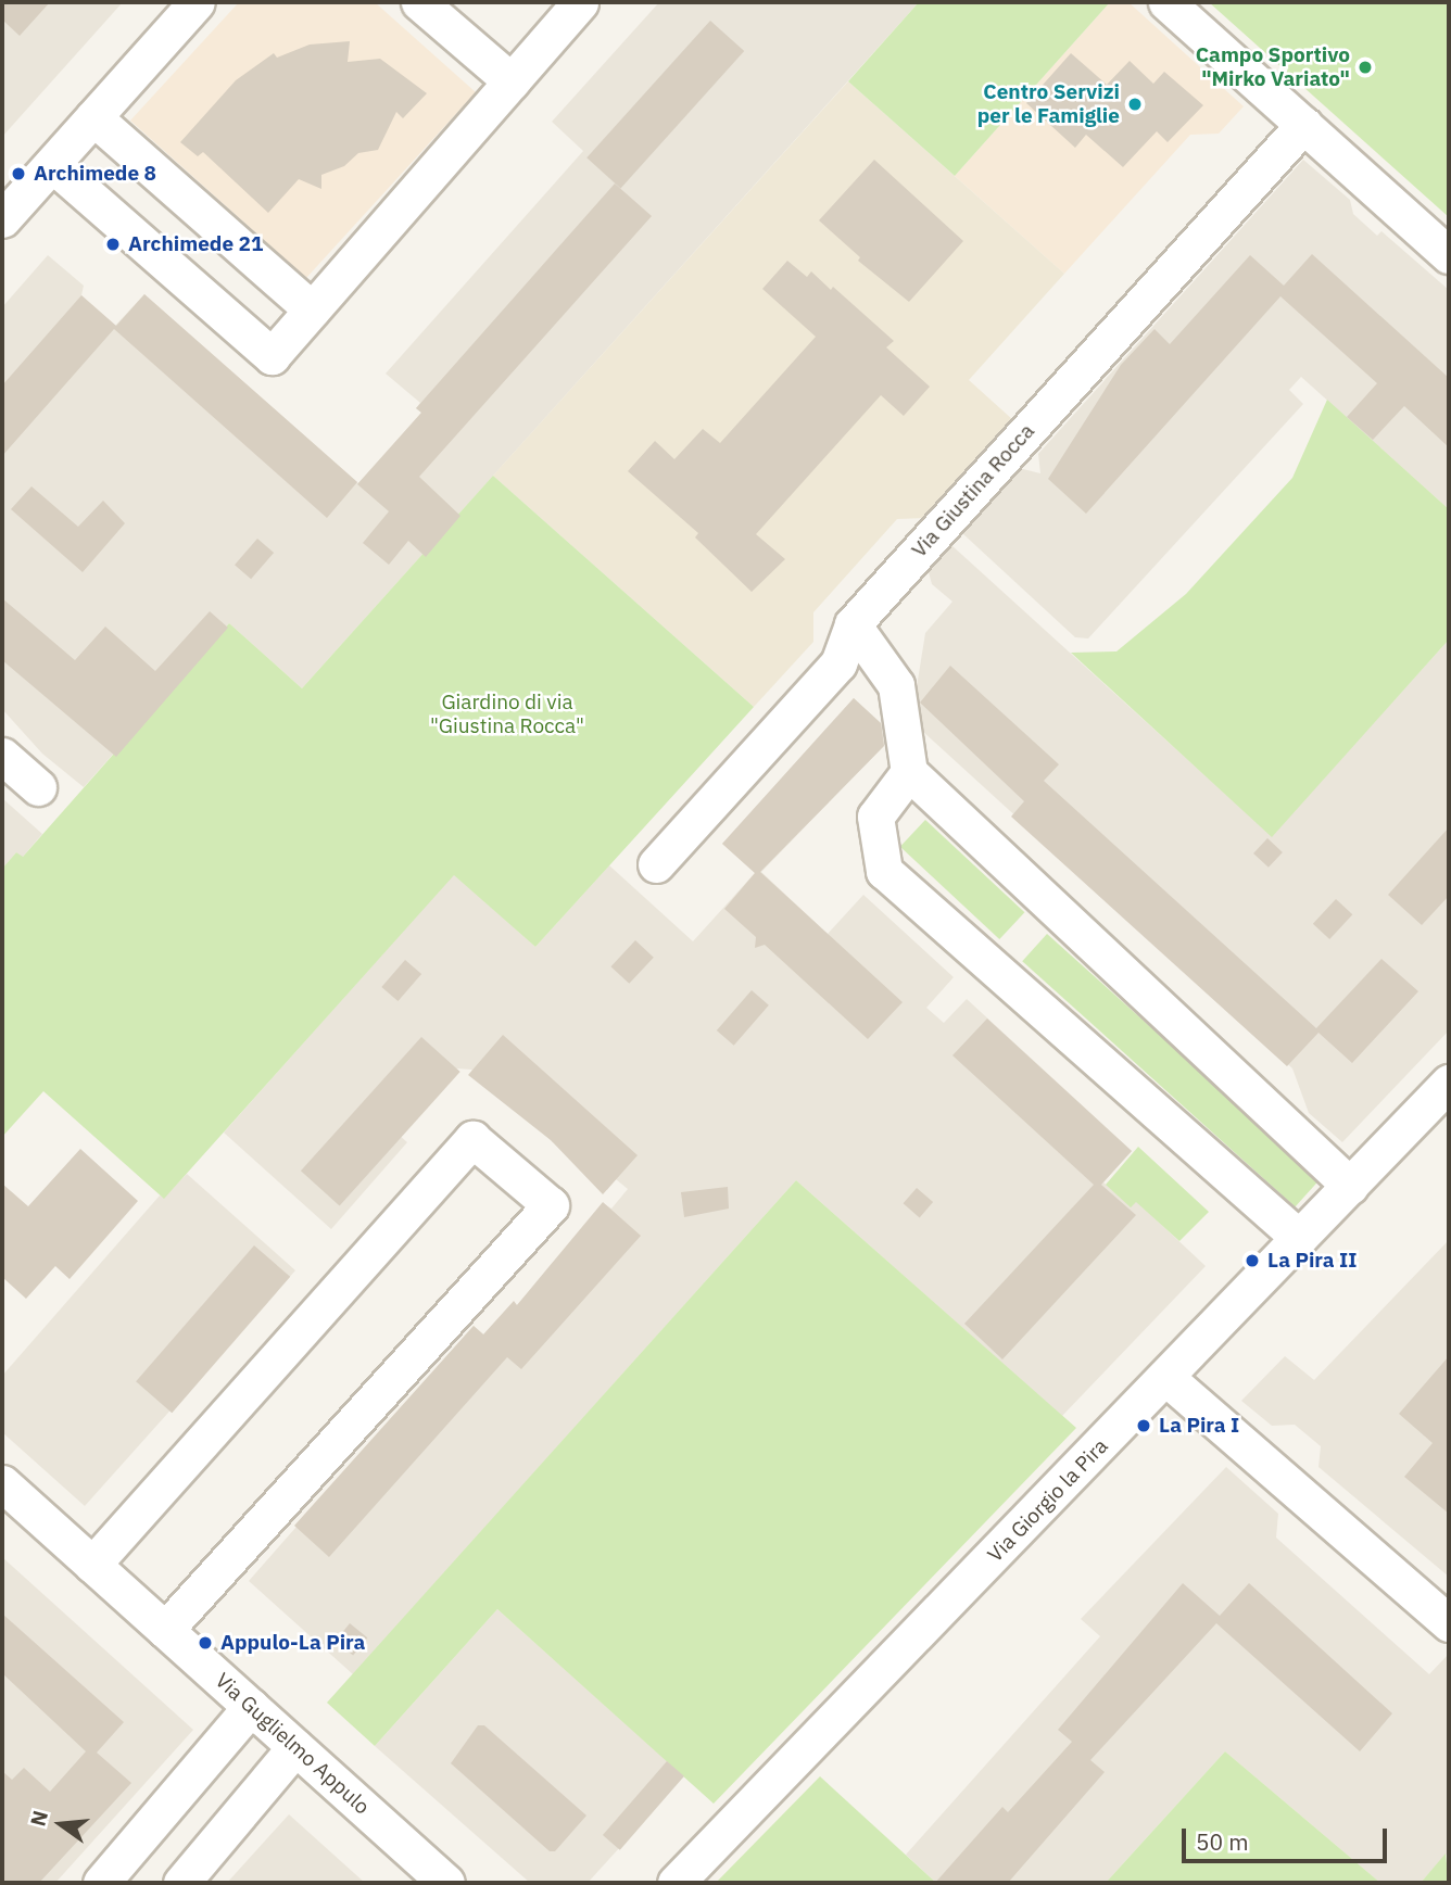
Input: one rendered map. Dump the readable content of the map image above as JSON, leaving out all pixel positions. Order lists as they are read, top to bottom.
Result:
{
  "streets": {
    "street": ["Via Giustina Rocca", "Via Giorgio la Pira", "Via Guglielmo Appulo"]
  },
  "parks": ["Giardino di via \"Giustina Rocca\""],
  "places": [
    "Campo Sportivo \"Mirko Variato\"",
    "Centro Servizi per le Famiglie",
    "Archimede 8",
    "Archimede 21",
    "La Pira II",
    "La Pira I",
    "Appulo-La Pira"
  ],
  "scale_bar": "50 m",
  "north": "left"
}
